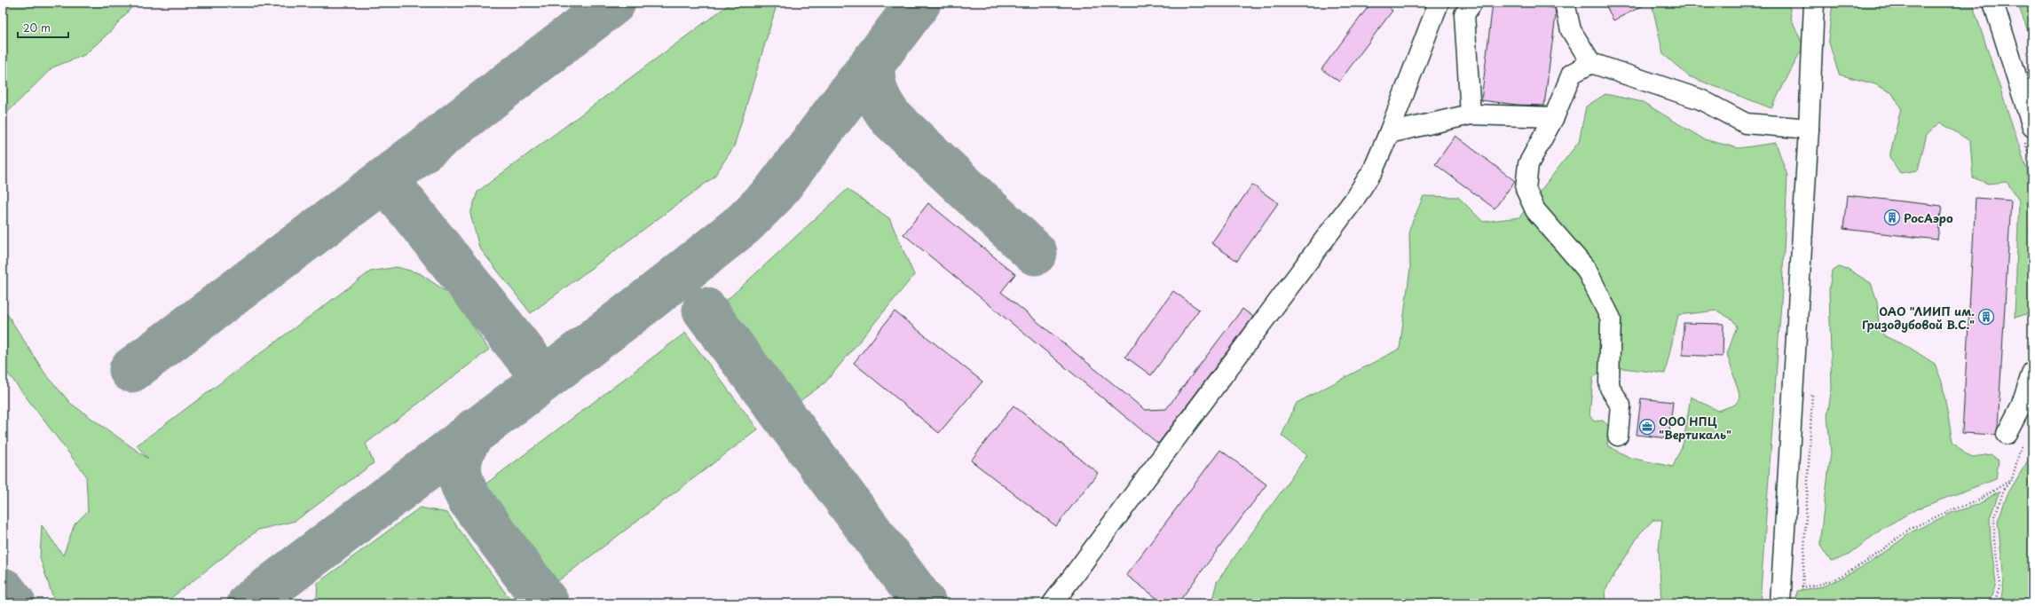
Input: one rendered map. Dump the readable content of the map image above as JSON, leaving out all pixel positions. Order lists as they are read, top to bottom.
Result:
{
  "places": {
    "building": ["РосАэро", "ОАО \"ЛИИП им. Гризодубовой В.С.\""],
    "office": ["ООО НПЦ \"Вертикаль\""]
  },
  "scale_bar": "20 m"
}
